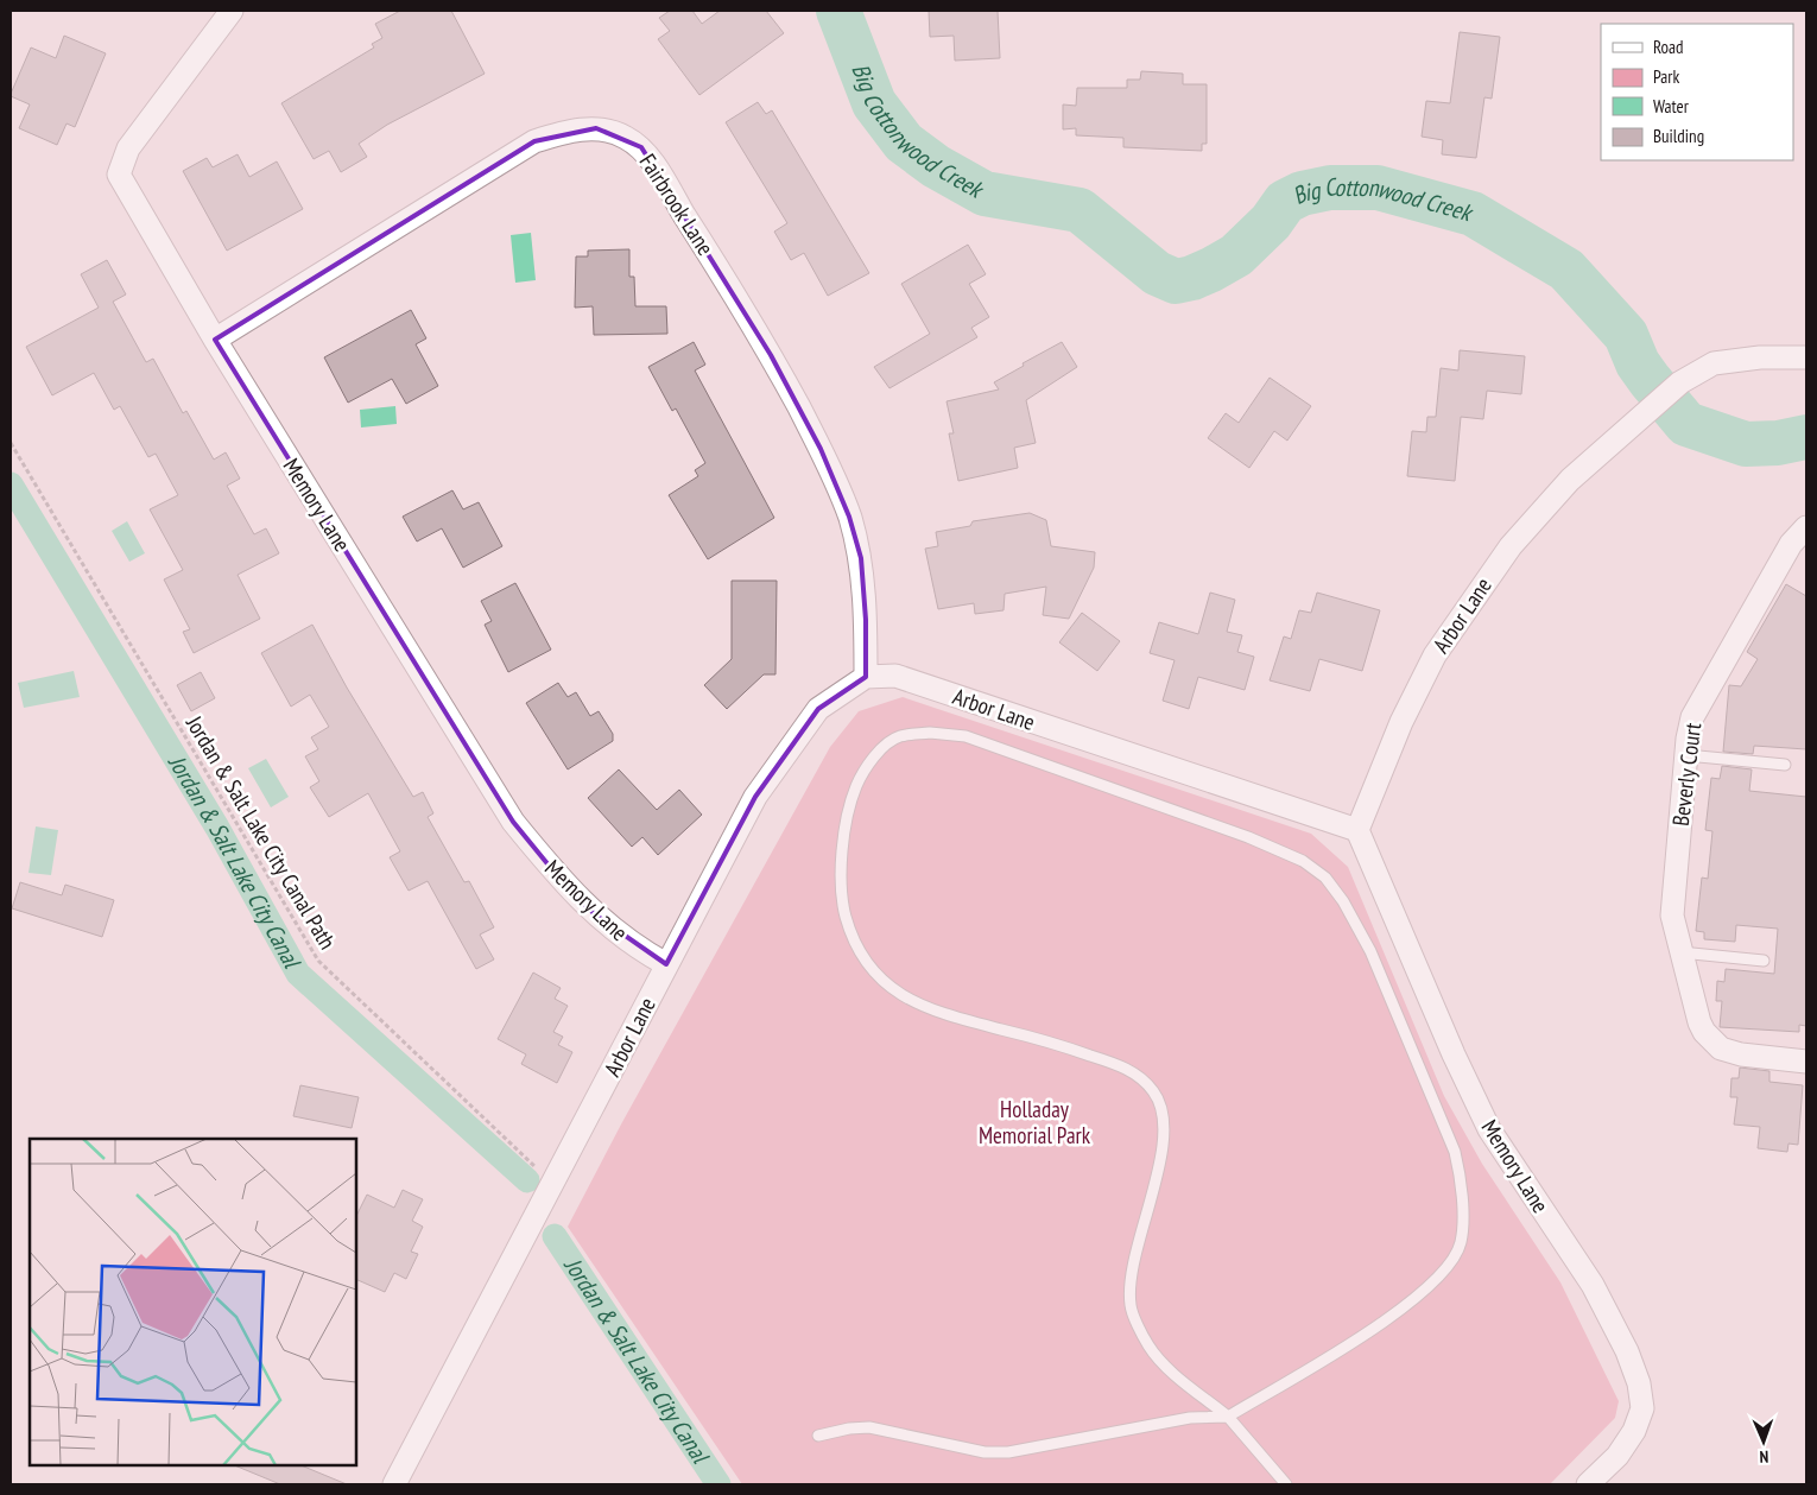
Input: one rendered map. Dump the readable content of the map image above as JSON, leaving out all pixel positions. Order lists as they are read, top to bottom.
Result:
{
  "streets": {
    "street": [
      "Fairbrook Lane",
      "Memory Lane",
      "Arbor Lane",
      "Beverly Court"
    ],
    "path": ["Jordan & Salt Lake City Canal Path"]
  },
  "crossings": [
    ["Fairbrook Lane", "Memory Lane"],
    ["Fairbrook Lane", "Arbor Lane"],
    ["Memory Lane", "Arbor Lane"],
    ["Arbor Lane", "Jordan & Salt Lake City Canal Path"]
  ],
  "water": ["Big Cottonwood Creek", "Jordan & Salt Lake City Canal"],
  "parks": ["Holladay Memorial Park"],
  "legend": [
    "Road",
    "Park",
    "Water",
    "Building"
  ],
  "north": "bottom"
}
